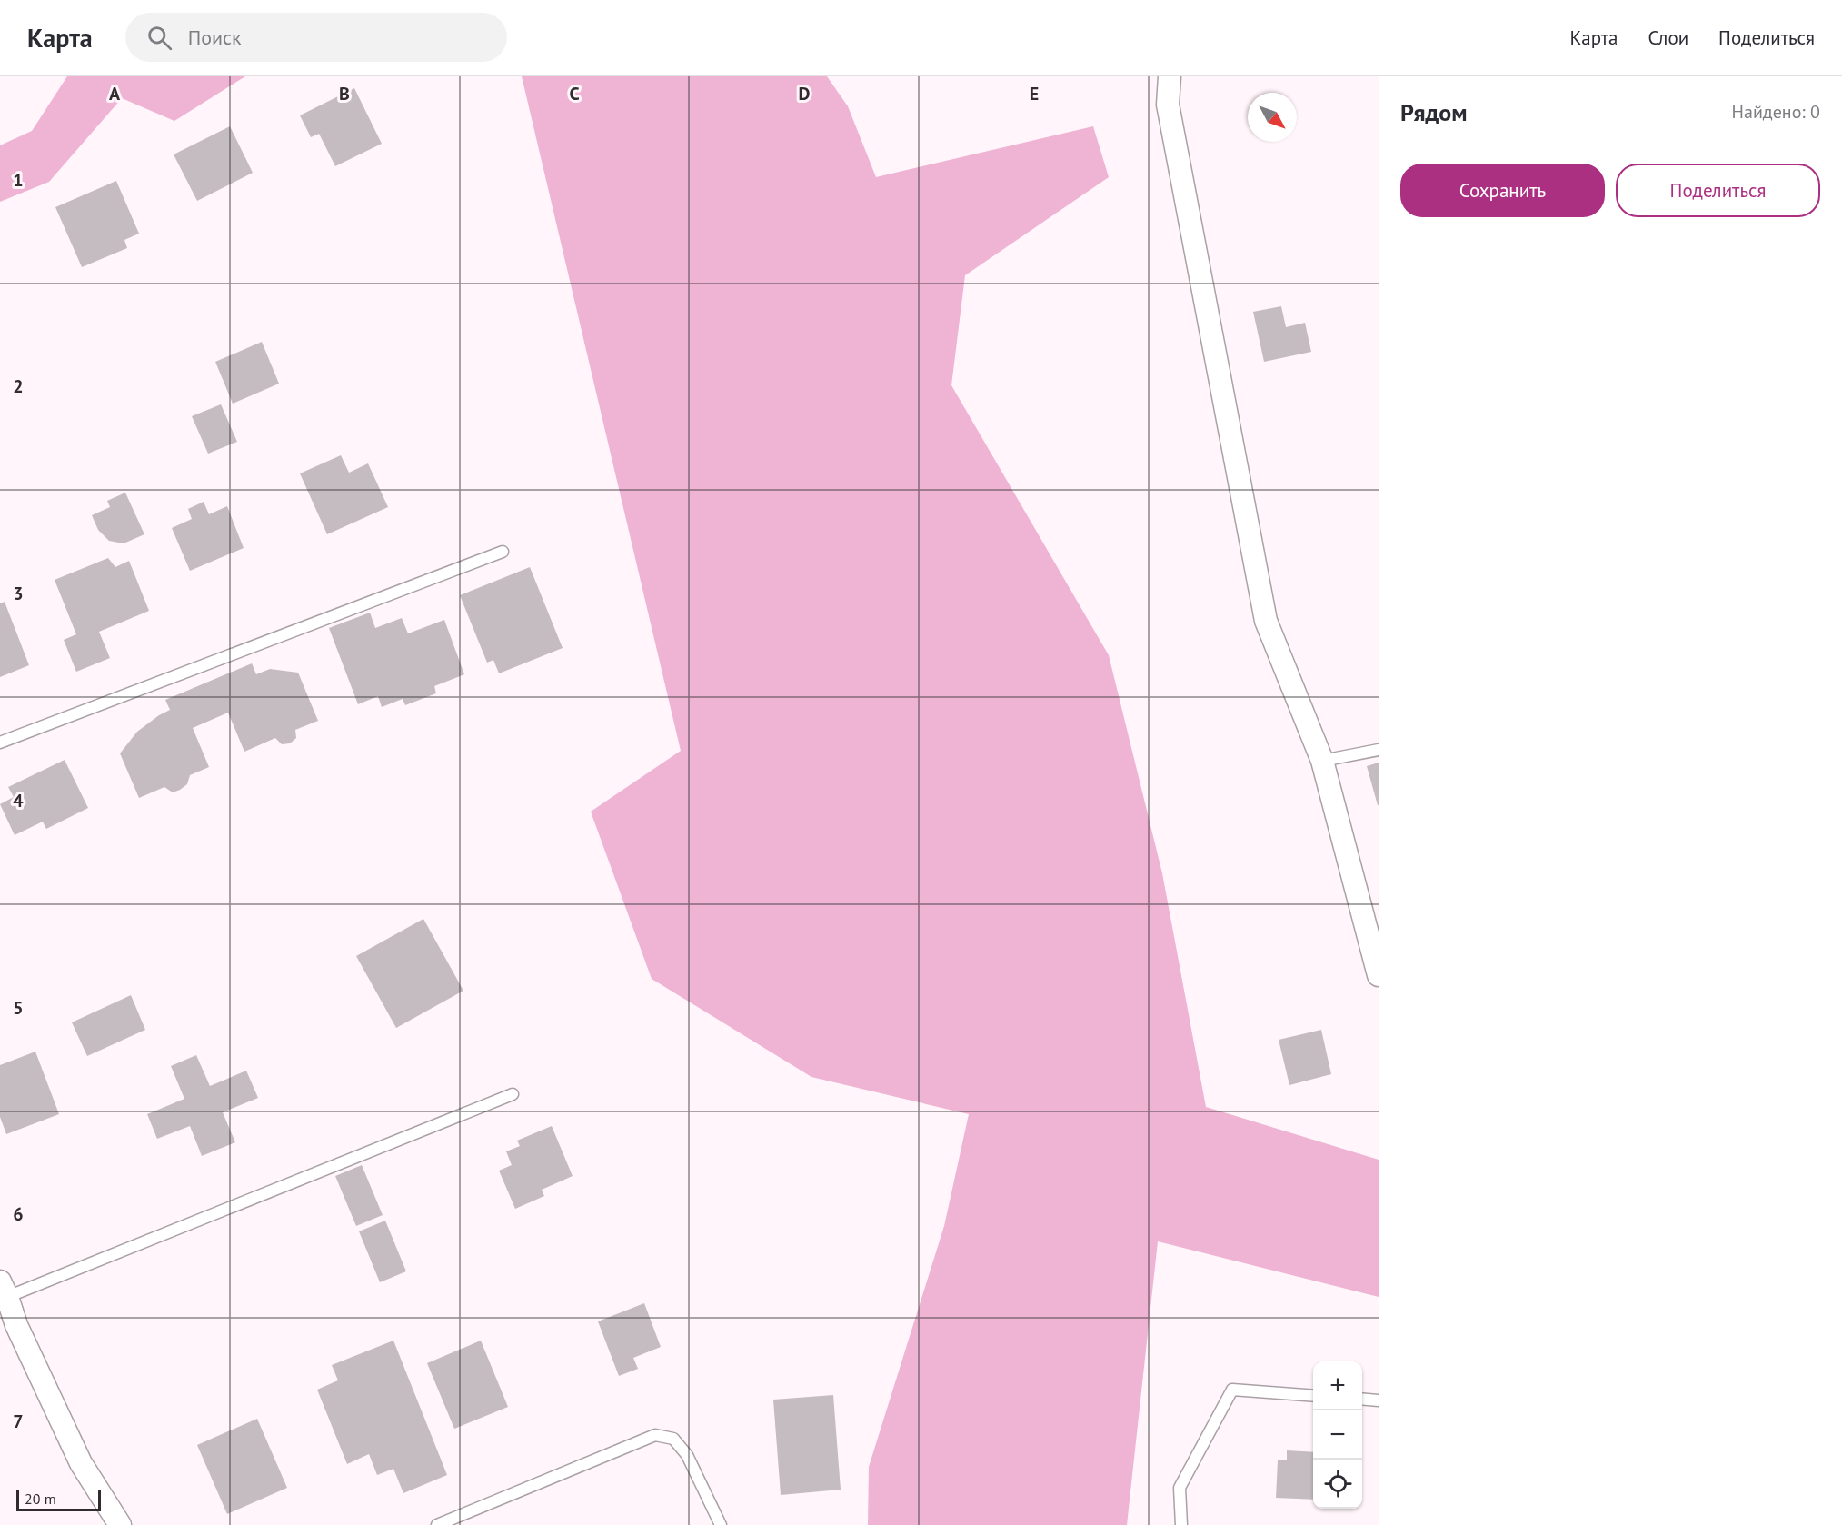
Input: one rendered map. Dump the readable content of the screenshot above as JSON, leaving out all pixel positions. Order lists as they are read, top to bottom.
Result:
{
  "scale_bar": "20 m",
  "north": "bottom right",
  "page": {
    "header": "Карта",
    "search": "Поиск",
    "nav": ["Карта", "Слои", "Поделиться"],
    "heading": ["Рядом", "Найдено: 0"],
    "buttons": ["Сохранить", "Поделиться"],
    "map_buttons": ["+", "−"],
    "scale": "20 m"
  },
  "grid": {
    "columns": [
      "A",
      "B",
      "C",
      "D",
      "E"
    ],
    "rows": [
      "1",
      "2",
      "3",
      "4",
      "5",
      "6",
      "7"
    ]
  }
}
